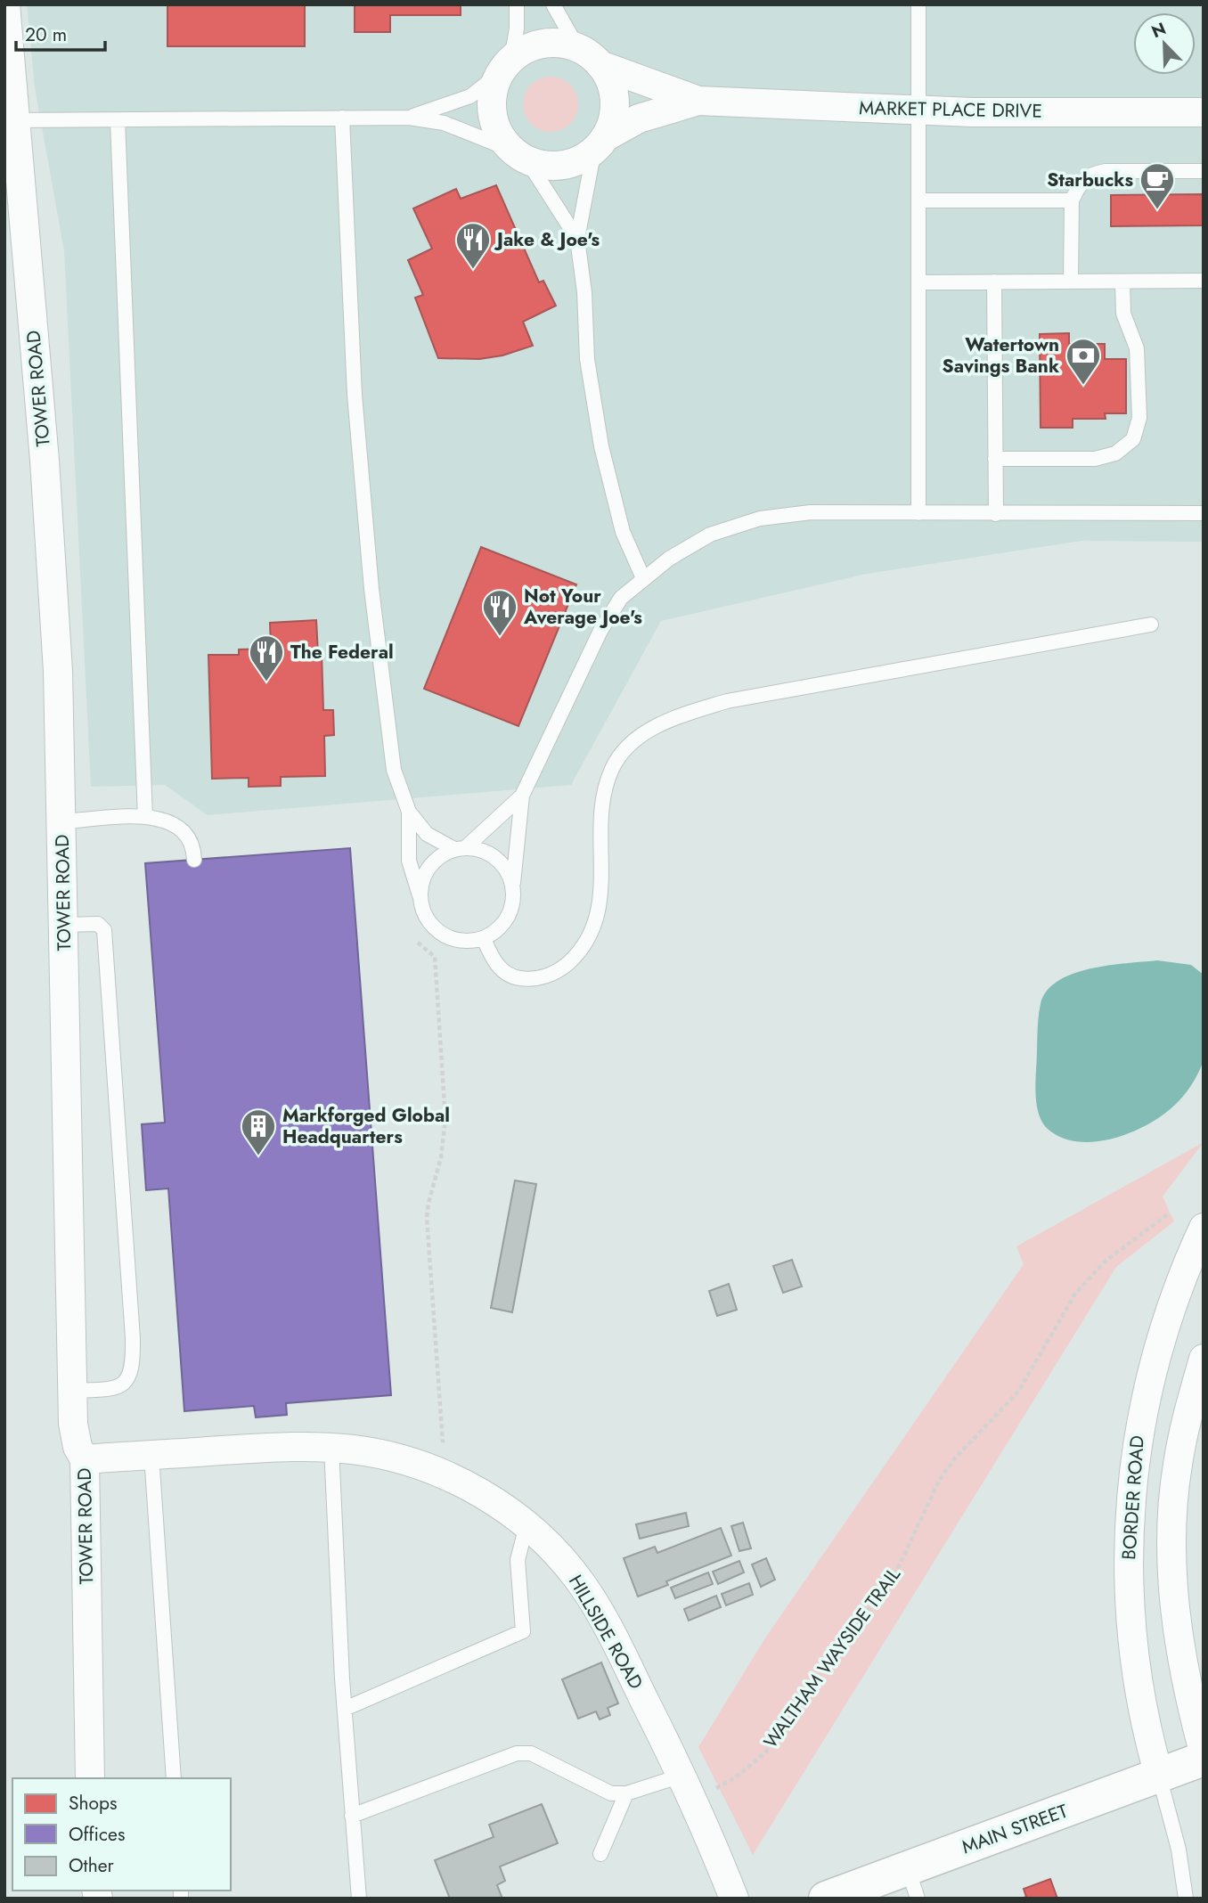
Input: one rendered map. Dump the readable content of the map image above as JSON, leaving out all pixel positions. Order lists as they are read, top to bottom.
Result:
{
  "streets": {
    "main road": ["MAIN STREET"],
    "street": [
      "MARKET PLACE DRIVE",
      "TOWER ROAD",
      "BORDER ROAD",
      "HILLSIDE ROAD"
    ],
    "path": ["WALTHAM WAYSIDE TRAIL"]
  },
  "crossings": [
    ["TOWER ROAD", "HILLSIDE ROAD"],
    ["BORDER ROAD", "MAIN STREET"]
  ],
  "places": {
    "cafe": ["Starbucks"],
    "restaurant": ["Jake & Joe's", "Not Your Average Joe's", "The Federal"],
    "bank": ["Watertown Savings Bank"],
    "building": ["Markforged Global Headquarters"]
  },
  "legend": ["Shops", "Offices", "Other"],
  "scale_bar": "20 m",
  "north": "top left"
}
